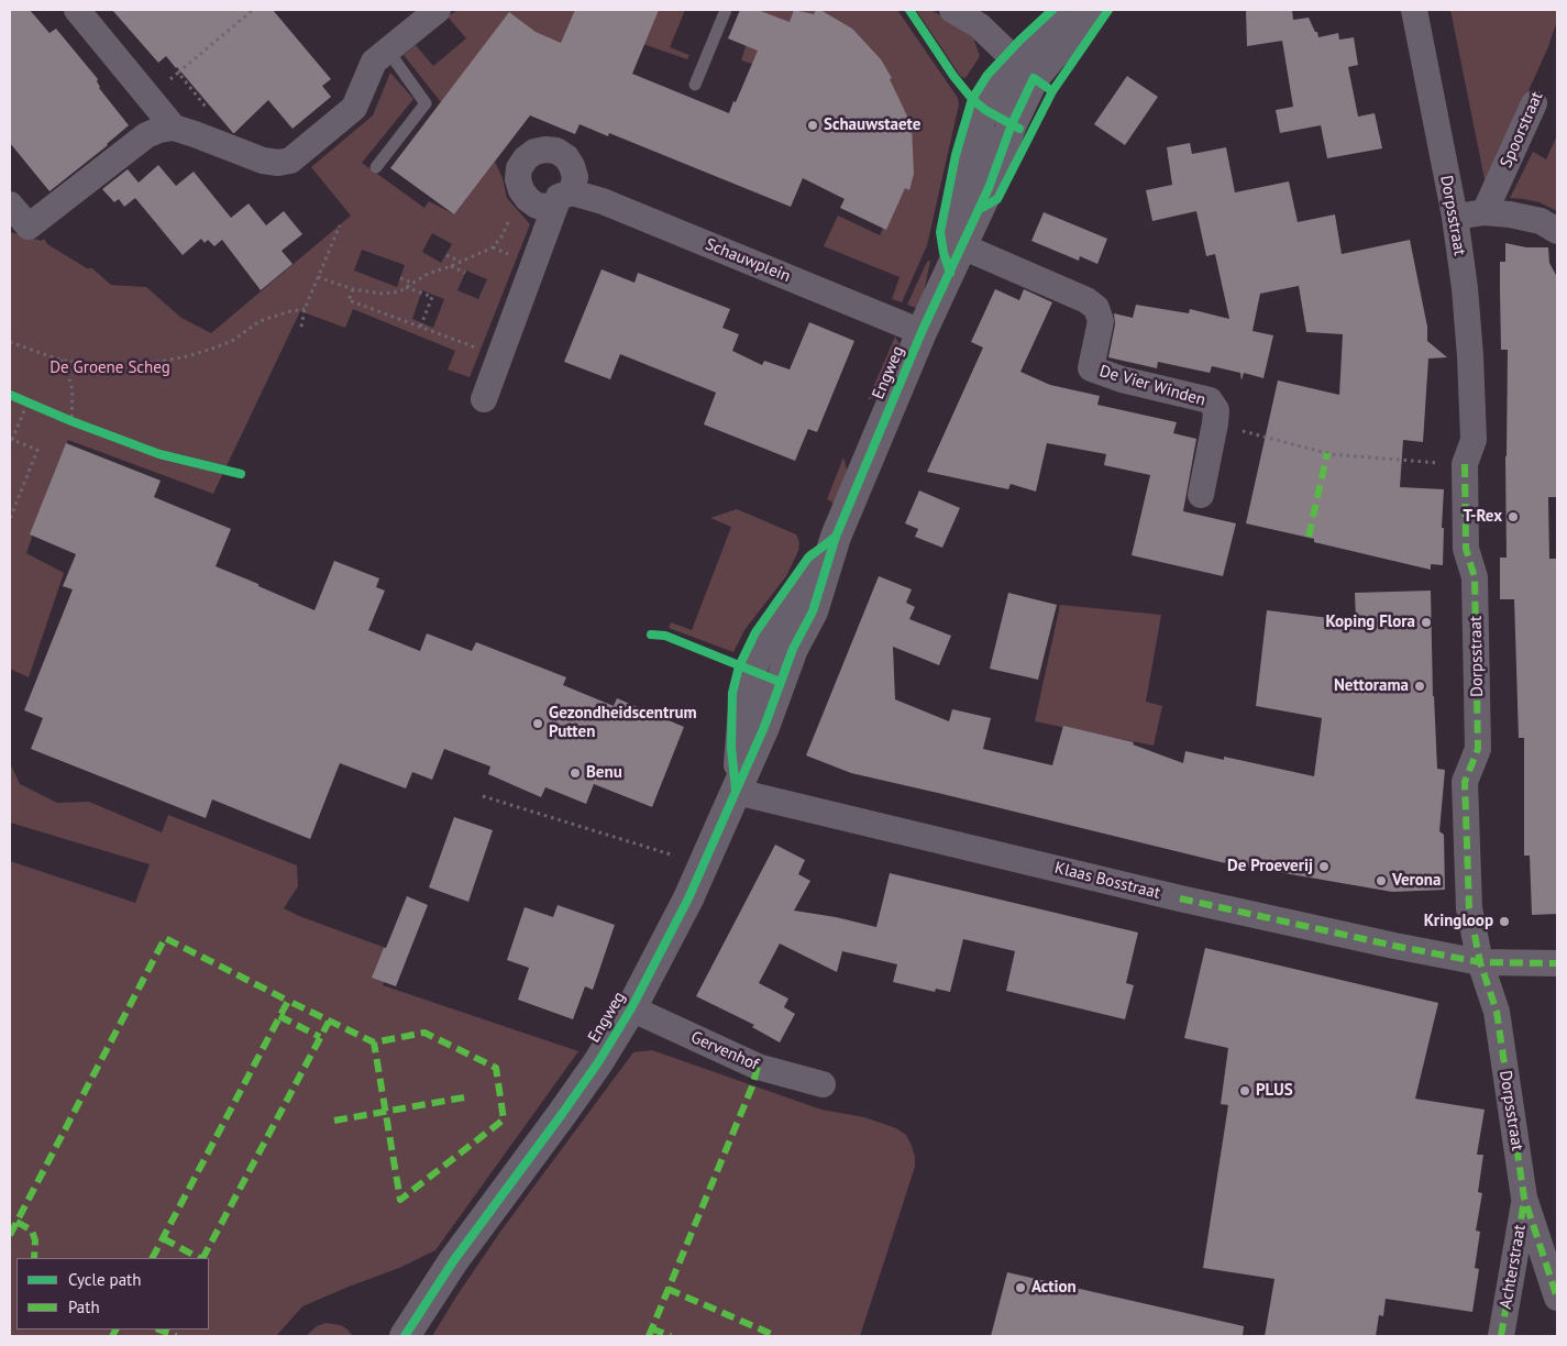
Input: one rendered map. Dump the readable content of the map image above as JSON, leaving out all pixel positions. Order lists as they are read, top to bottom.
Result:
{
  "streets": {
    "street": [
      "Spoorstraat",
      "Dorpsstraat",
      "Schauwplein",
      "Engweg",
      "De Vier Winden",
      "Klaas Bosstraat",
      "Gervenhof",
      "Achterstraat"
    ]
  },
  "crossings": [
    ["Dorpsstraat", "De Vier Winden"],
    ["Dorpsstraat", "Klaas Bosstraat"],
    ["Dorpsstraat", "Achterstraat"],
    ["Schauwplein", "Engweg"],
    ["Engweg", "De Vier Winden"],
    ["Engweg", "Klaas Bosstraat"],
    ["Engweg", "Gervenhof"]
  ],
  "parks": ["De Groene Scheg"],
  "places": [
    "Schauwstaete",
    "T-Rex",
    "Koping Flora",
    "Nettorama",
    "Gezondheidscentrum Putten",
    "Benu",
    "De Proeverij",
    "Verona",
    "Kringloop",
    "PLUS",
    "Action"
  ],
  "legend": ["Cycle path", "Path"]
}
